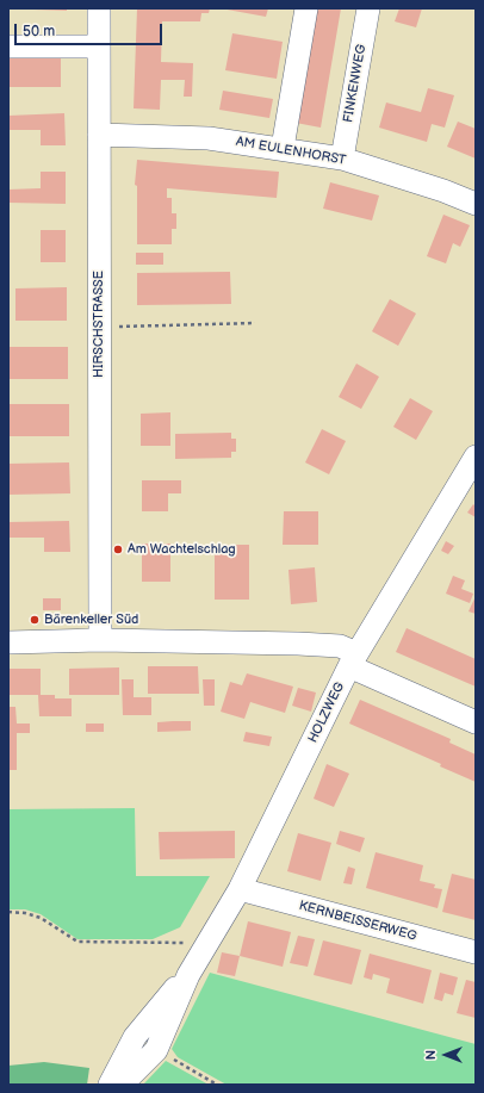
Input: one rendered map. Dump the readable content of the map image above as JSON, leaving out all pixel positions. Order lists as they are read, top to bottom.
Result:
{
  "streets": {
    "street": [
      "FINKENWEG",
      "AM EULENHORST",
      "HIRSCHSTRASSE",
      "HOLZWEG",
      "KERNBEISSERWEG"
    ]
  },
  "crossings": [
    ["FINKENWEG", "AM EULENHORST"],
    ["AM EULENHORST", "HIRSCHSTRASSE"],
    ["HOLZWEG", "KERNBEISSERWEG"]
  ],
  "places": ["Am Wachtelschlag", "Bärenkeller Süd"],
  "scale_bar": "50 m",
  "north": "left"
}
